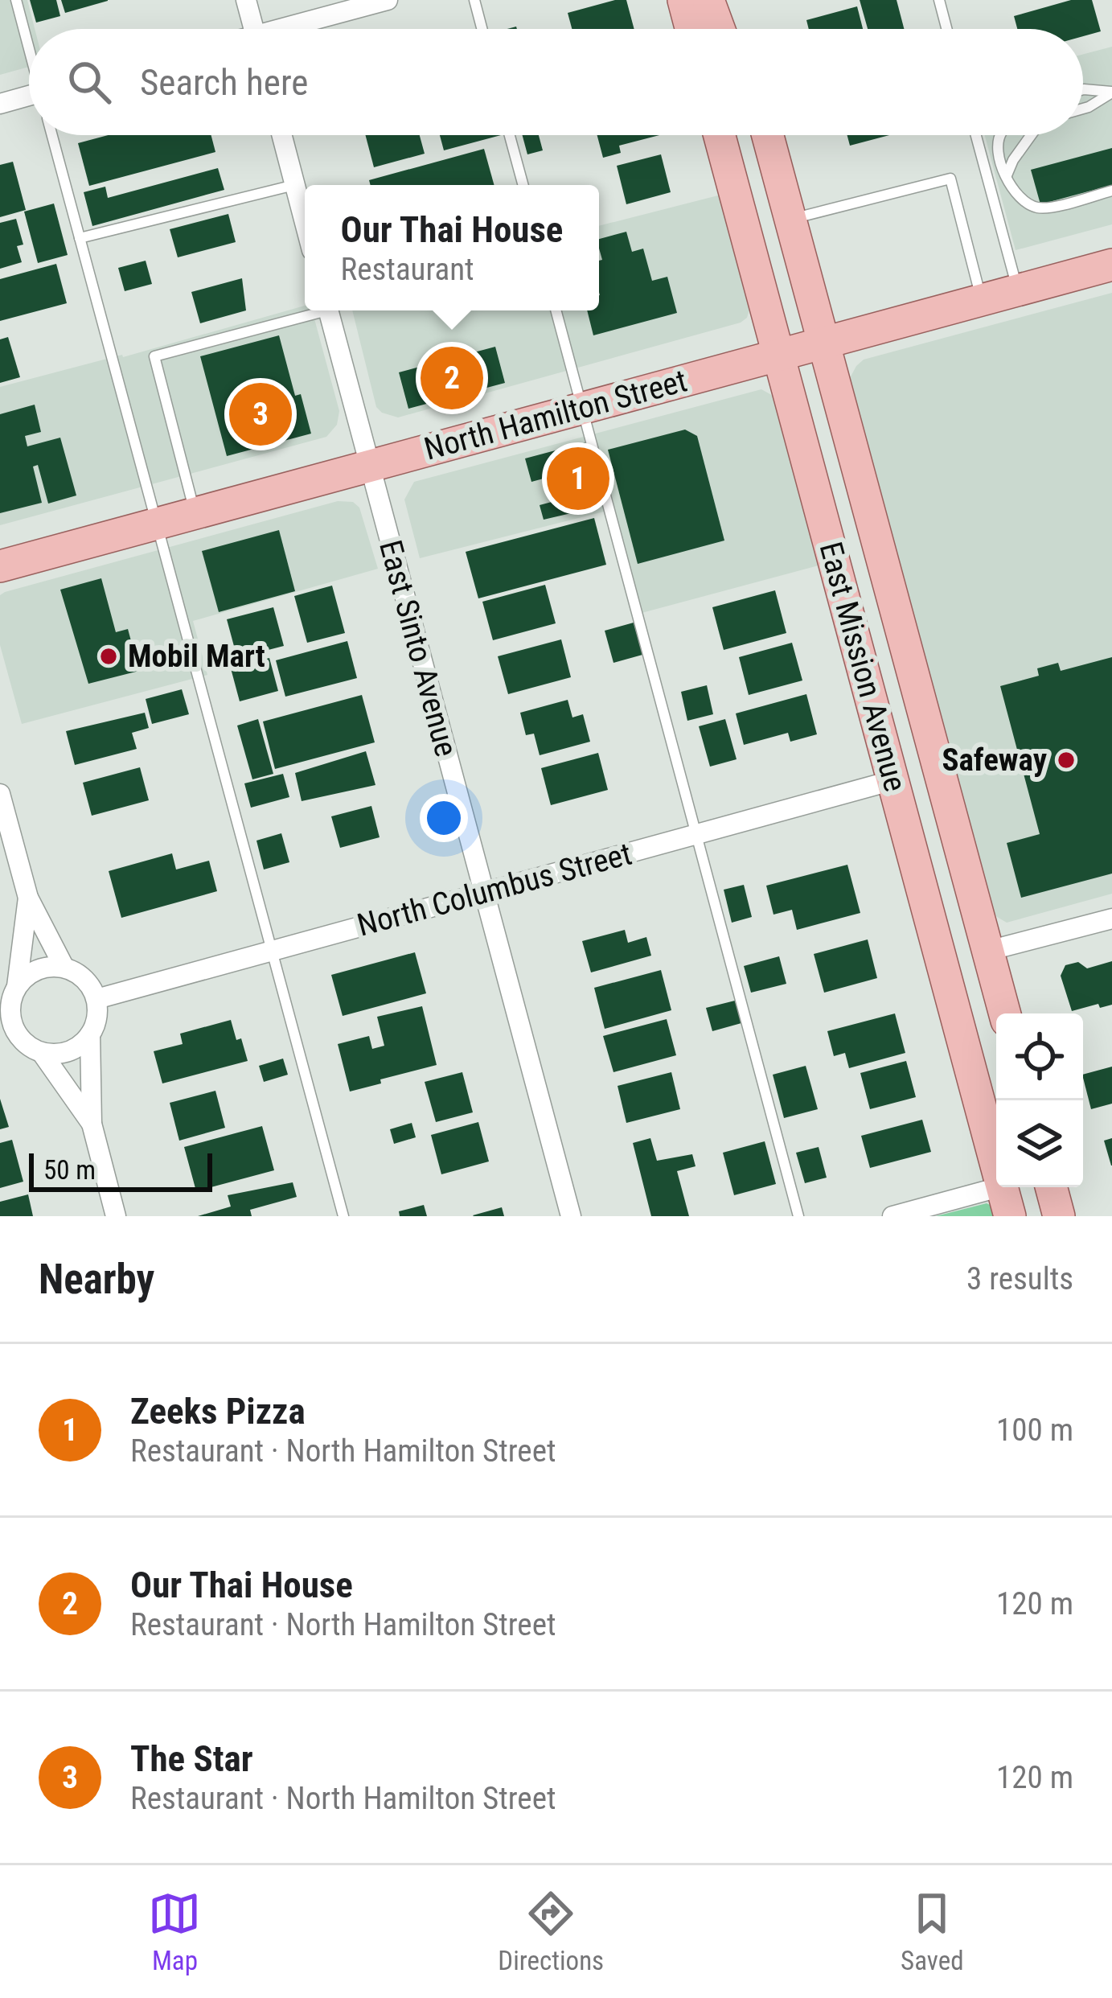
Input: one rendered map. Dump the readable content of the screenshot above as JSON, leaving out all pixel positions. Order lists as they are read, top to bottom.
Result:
{
  "streets": {
    "main road": ["North Hamilton Street", "East Mission Avenue"],
    "street": ["East Sinto Avenue", "North Columbus Street"]
  },
  "crossings": [
    ["North Hamilton Street", "East Sinto Avenue"],
    ["North Hamilton Street", "East Mission Avenue"],
    ["East Sinto Avenue", "North Columbus Street"],
    ["East Mission Avenue", "North Columbus Street"]
  ],
  "places": ["Mobil Mart", "Safeway"],
  "scale_bar": "50 m",
  "page": {
    "search": "Search here",
    "popup": ["Our Thai House", "Restaurant"],
    "pins": ["2", "3", "1"],
    "scale": "50 m",
    "heading": ["Nearby", "3 results"],
    "list": [
      {
        "mark": "1",
        "name": "Zeeks Pizza",
        "note": "Restaurant · North Hamilton Street",
        "value": "100 m"
      },
      {
        "mark": "2",
        "name": "Our Thai House",
        "note": "Restaurant · North Hamilton Street",
        "value": "120 m"
      },
      {
        "mark": "3",
        "name": "The Star",
        "note": "Restaurant · North Hamilton Street",
        "value": "120 m"
      }
    ],
    "nav": ["Map", "Directions", "Saved"]
  }
}
